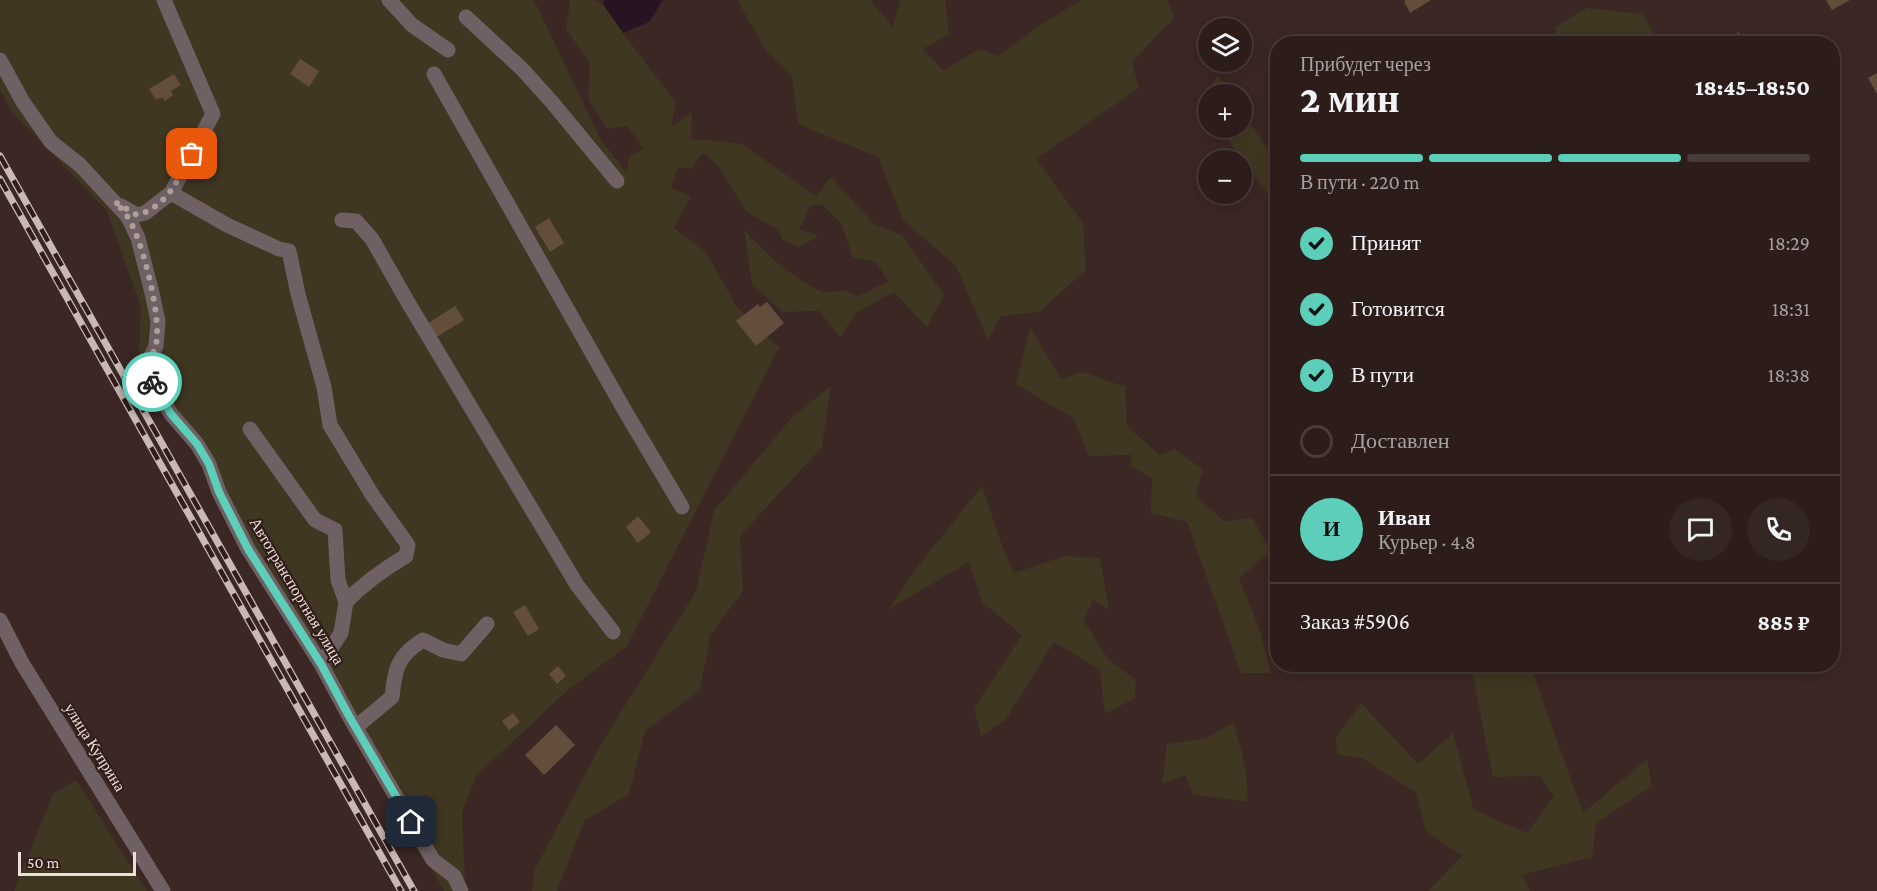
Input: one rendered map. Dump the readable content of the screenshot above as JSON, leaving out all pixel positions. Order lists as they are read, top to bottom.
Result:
{
  "streets": {
    "street": ["Автотранспортная улица", "улица Куприна"]
  },
  "scale_bar": "50 m",
  "page": {
    "map_buttons": ["+", "−"],
    "heading": ["2 мин", "Прибудет через", "18:45–18:50"],
    "panel": [
      "Иван",
      "Курьер · 4.8",
      "Заказ #5906",
      "885 ₽"
    ],
    "bar": "В пути · 220 m",
    "list": [
      ["Принят", "18:29"],
      ["Готовится", "18:31"],
      ["В пути", "18:38"],
      "Доставлен"
    ],
    "round": "И",
    "scale": "50 m"
  }
}
